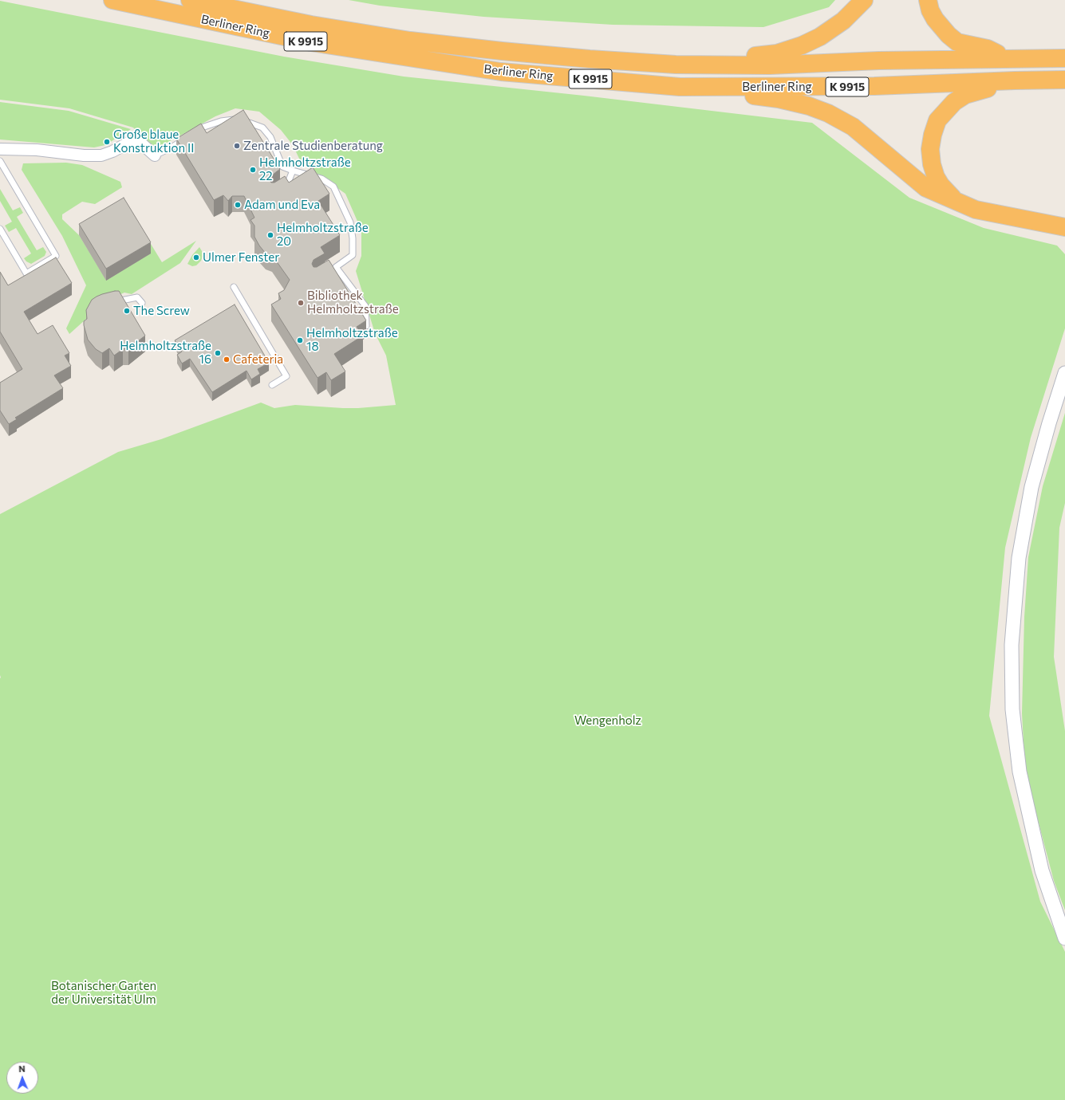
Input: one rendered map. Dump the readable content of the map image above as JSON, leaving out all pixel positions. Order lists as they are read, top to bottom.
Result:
{
  "streets": {
    "highway": ["Berliner Ring", "K 9915"]
  },
  "parks": ["Wengenholz", "Botanischer Garten der Universität Ulm"],
  "places": [
    "Große blaue Konstruktion II",
    "Zentrale Studienberatung",
    "Helmholtzstraße 22",
    "Adam und Eva",
    "Helmholtzstraße 20",
    "Ulmer Fenster",
    "Bibliothek Helmholtzstraße",
    "The Screw",
    "Helmholtzstraße 18",
    "Helmholtzstraße 16",
    "Cafeteria"
  ],
  "north": "top"
}
